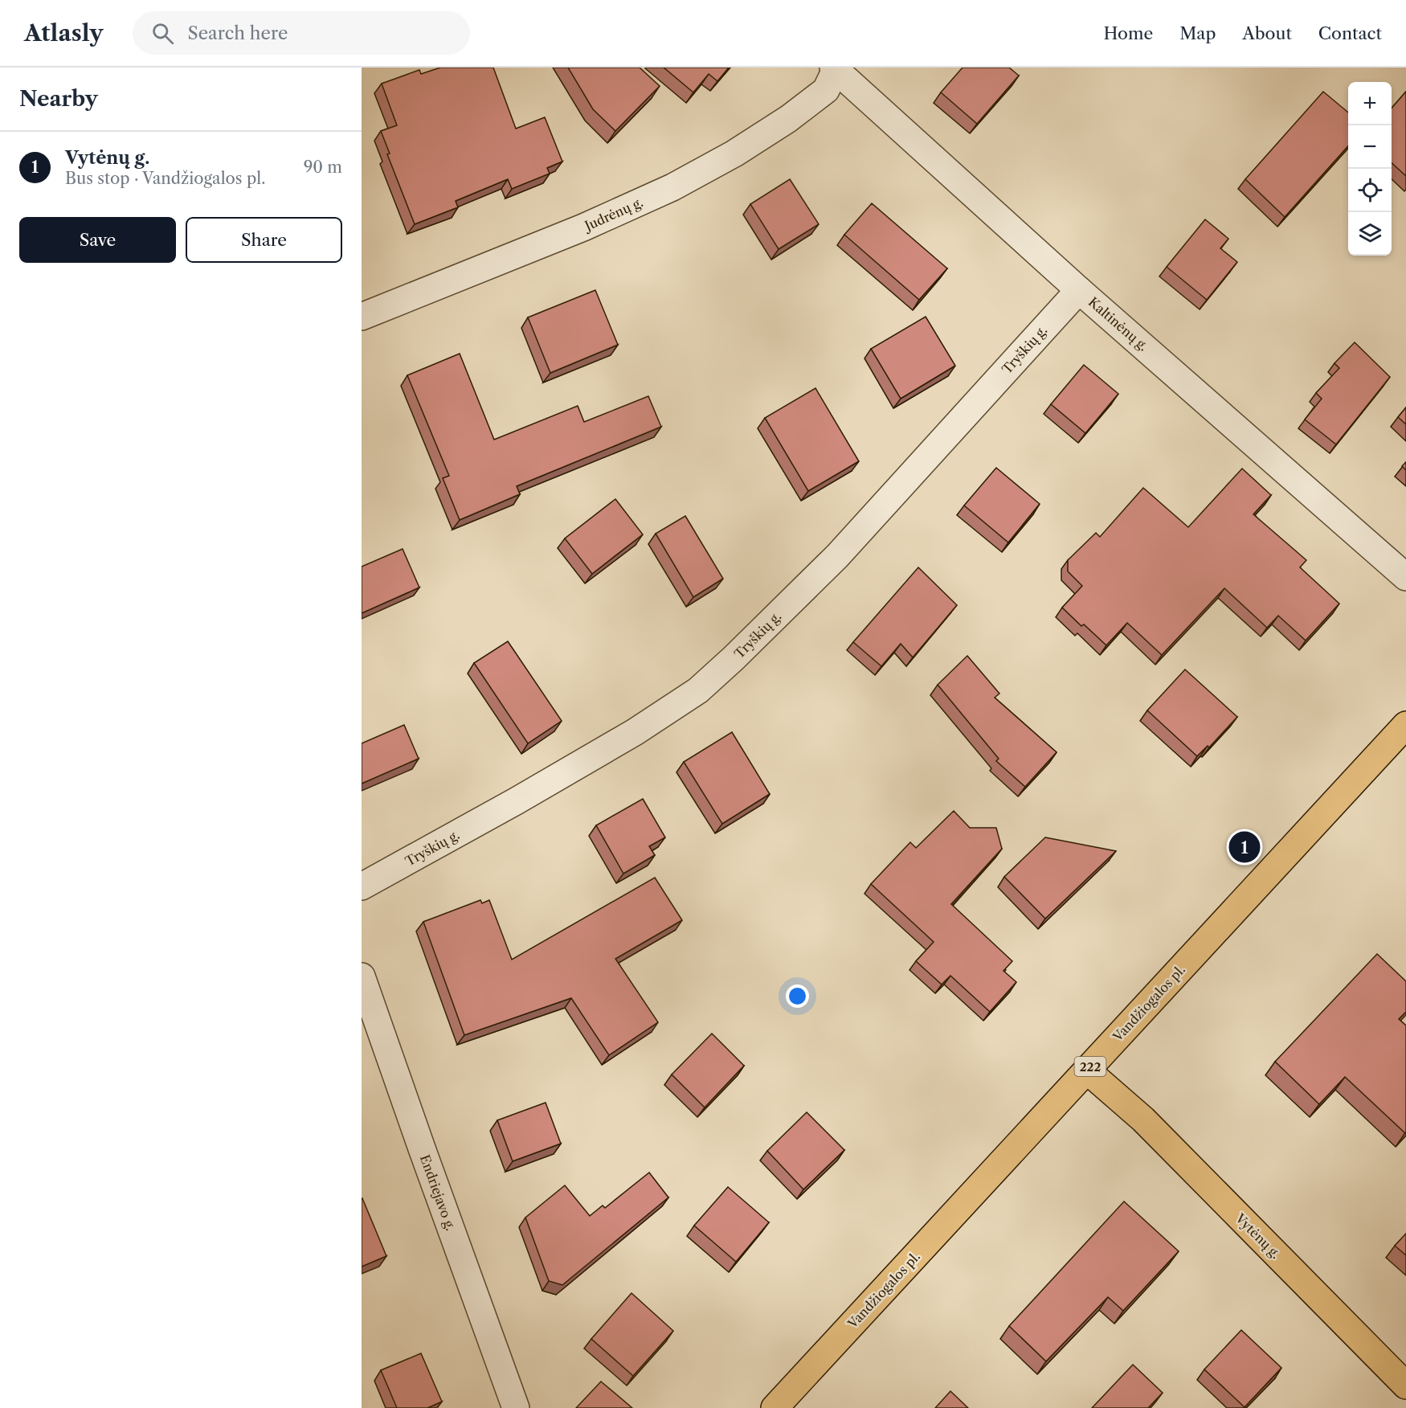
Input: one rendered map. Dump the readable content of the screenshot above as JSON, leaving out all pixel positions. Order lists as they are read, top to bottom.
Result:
{
  "streets": {
    "main road": ["Vandžiogalos pl.", "222", "Vytėnų g."],
    "street": [
      "Judrėnų g.",
      "Kaltinėnų g.",
      "Tryškių g.",
      "Endriejavo g."
    ]
  },
  "crossings": [
    ["Judrėnų g.", "Kaltinėnų g."],
    ["Kaltinėnų g.", "Tryškių g."],
    ["Vandžiogalos pl.", "Vytėnų g."]
  ],
  "page": {
    "header": "Atlasly",
    "search": "Search here",
    "nav": [
      "Home",
      "Map",
      "About",
      "Contact"
    ],
    "heading": "Nearby",
    "map_buttons": ["+", "−"],
    "list": [
      {
        "mark": "1",
        "name": "Vytėnų g.",
        "note": "Bus stop · Vandžiogalos pl.",
        "value": "90 m"
      }
    ],
    "buttons": ["Save", "Share"],
    "pins": "1"
  }
}
